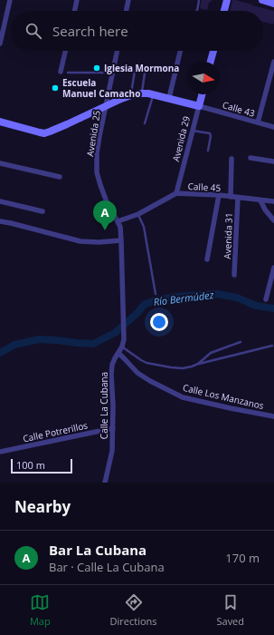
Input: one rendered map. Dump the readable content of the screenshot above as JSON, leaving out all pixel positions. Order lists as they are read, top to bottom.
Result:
{
  "streets": {
    "street": [
      "Calle 43",
      "Avenida 25",
      "Avenida 29",
      "Calle 45",
      "Avenida 31",
      "Calle Los Manzanos",
      "Calle La Cubana",
      "Calle Potrerillos"
    ]
  },
  "crossings": [
    ["Calle 43", "Avenida 29"],
    ["Avenida 25", "Calle 45"],
    ["Avenida 25", "Calle La Cubana"],
    ["Avenida 29", "Calle 45"],
    ["Calle 45", "Avenida 31"],
    ["Calle 45", "Calle La Cubana"],
    ["Calle Los Manzanos", "Calle La Cubana"],
    ["Calle La Cubana", "Calle Potrerillos"]
  ],
  "water": ["Río Bermúdez"],
  "places": ["Iglesia Mormona", "Escuela Manuel Camacho"],
  "scale_bar": "100 m",
  "north": "right",
  "page": {
    "search": "Search here",
    "pins": "A",
    "scale": "100 m",
    "heading": "Nearby",
    "list": [
      {
        "mark": "A",
        "name": "Bar La Cubana",
        "note": "Bar · Calle La Cubana",
        "value": "170 m"
      }
    ],
    "nav": ["Map", "Directions", "Saved"]
  }
}
